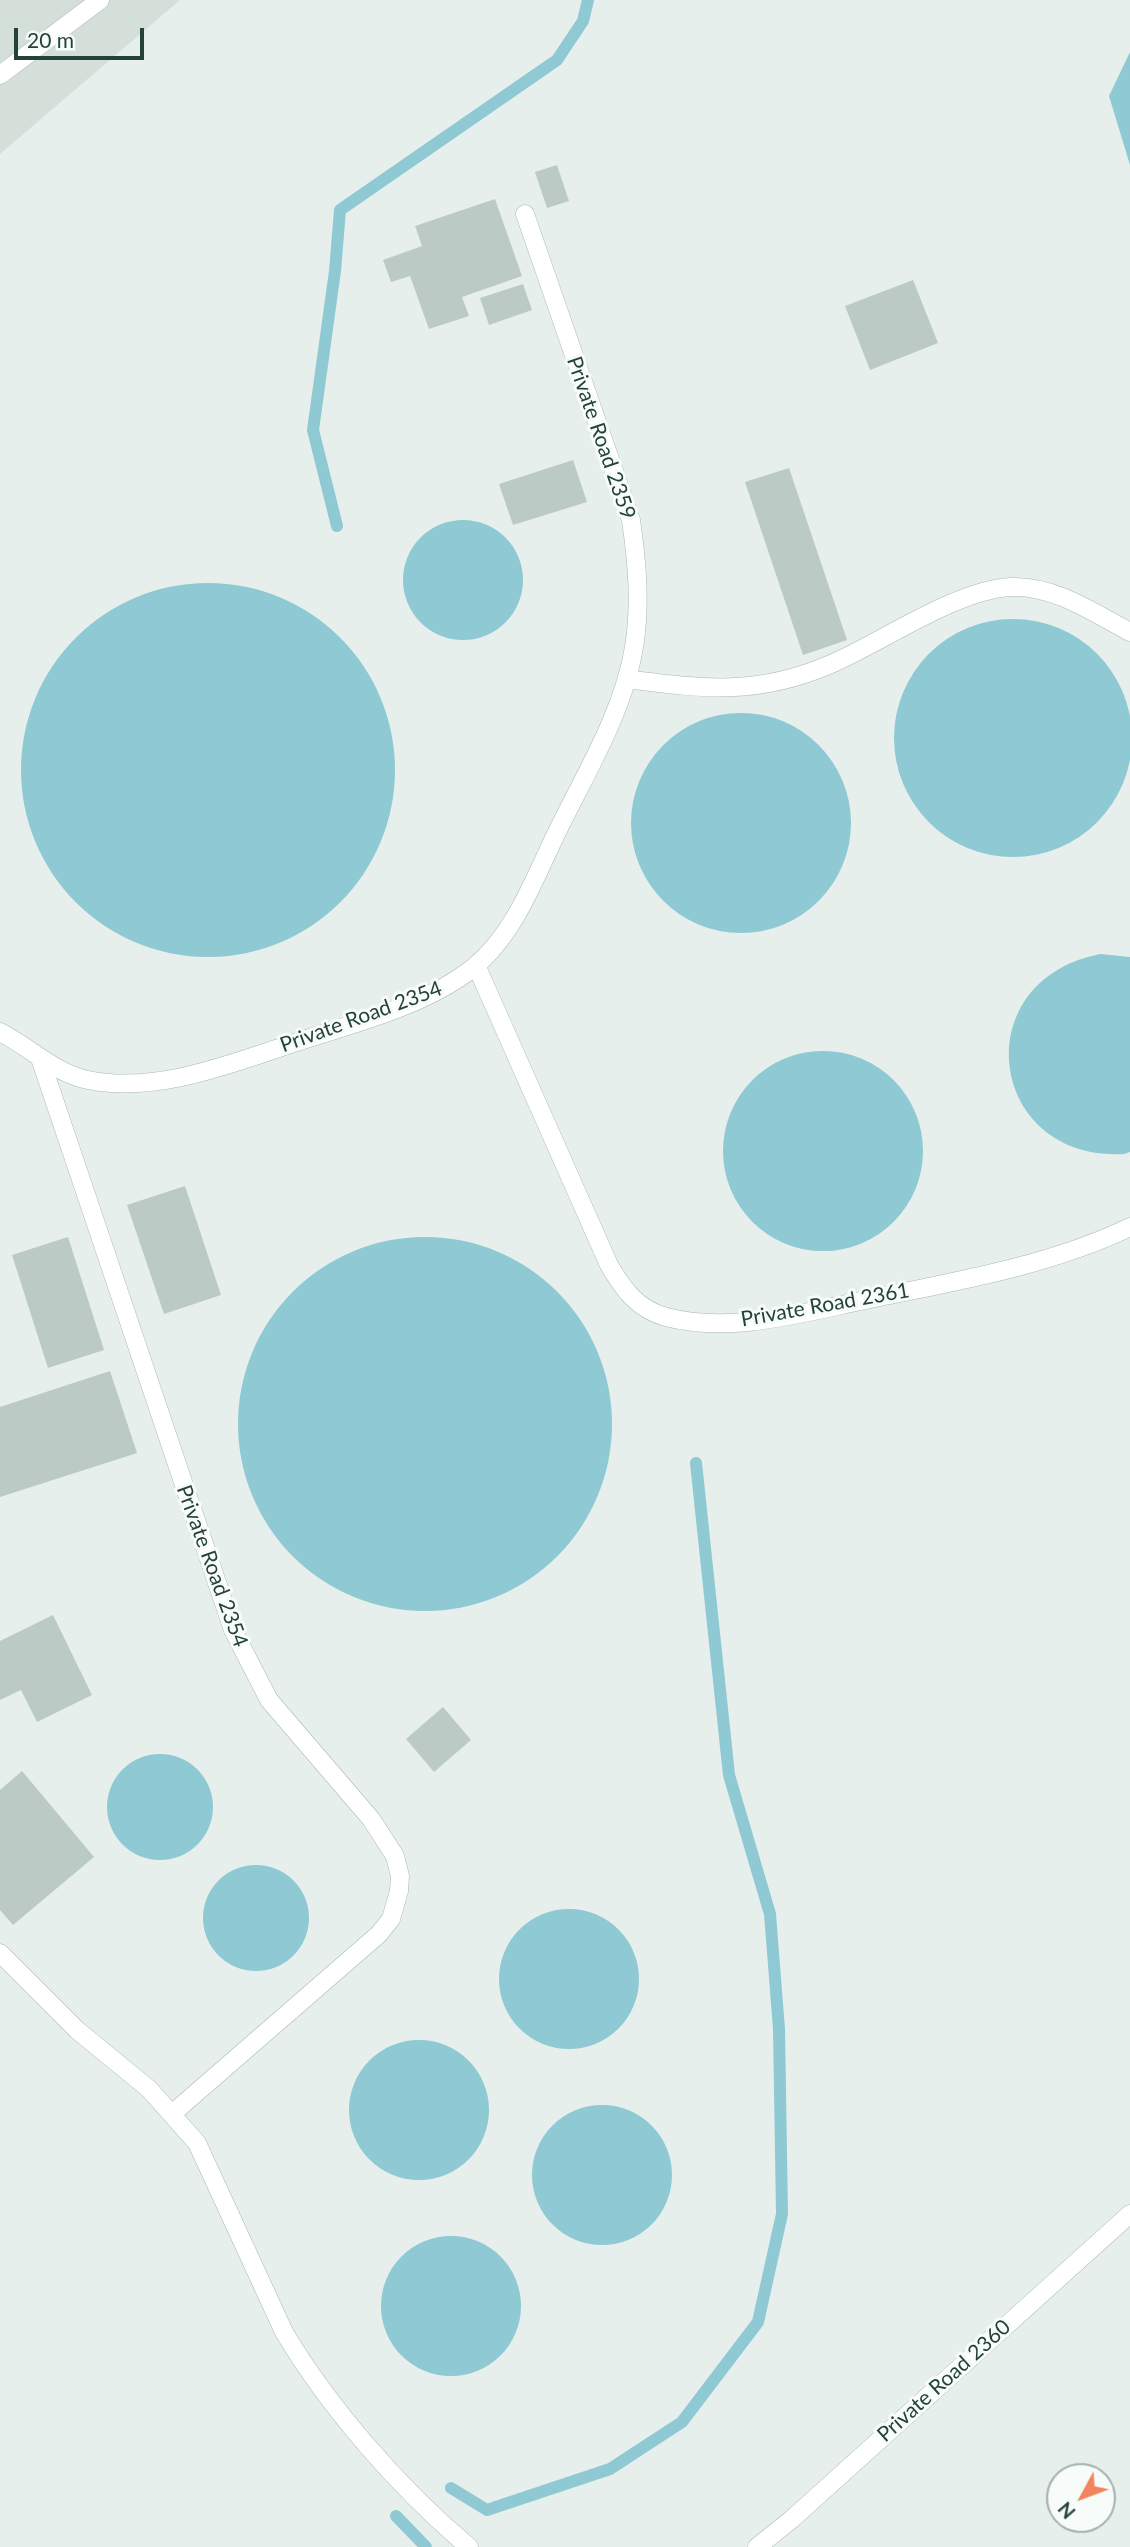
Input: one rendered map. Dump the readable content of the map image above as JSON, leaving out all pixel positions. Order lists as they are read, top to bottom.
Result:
{
  "streets": {
    "lane": [
      "Private Road 2359",
      "Private Road 2354",
      "Private Road 2361",
      "Private Road 2360"
    ]
  },
  "crossings": [
    ["Private Road 2359", "Private Road 2354"],
    ["Private Road 2359", "Private Road 2361"],
    ["Private Road 2354", "Private Road 2361"]
  ],
  "scale_bar": "20 m",
  "north": "bottom left"
}
